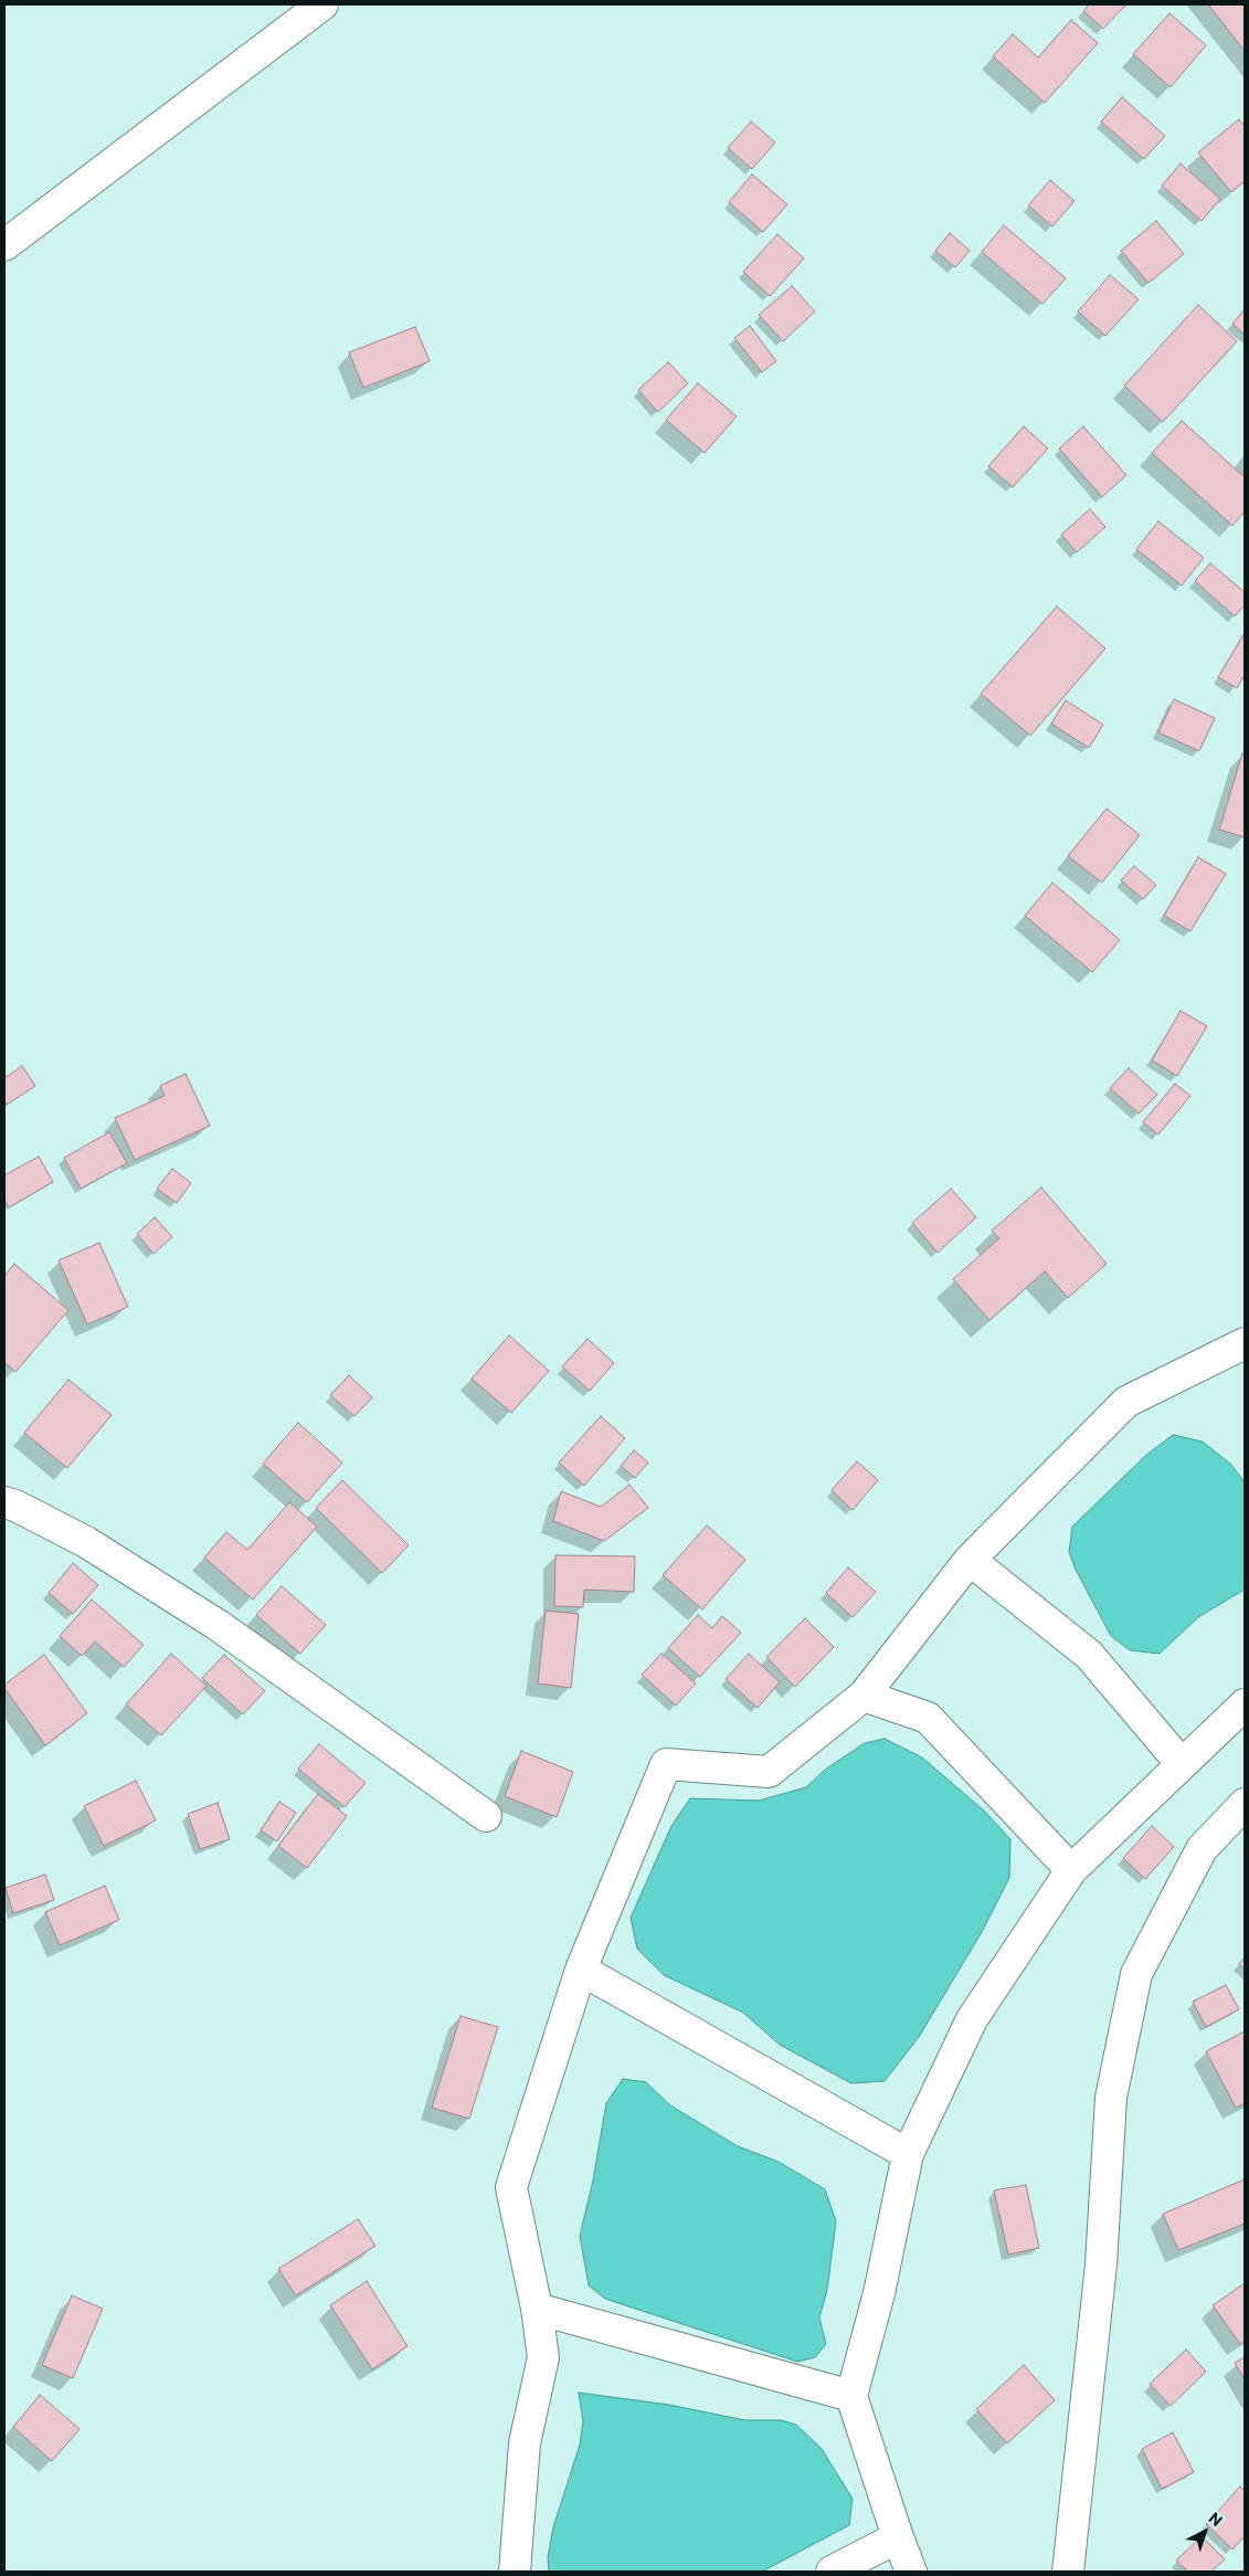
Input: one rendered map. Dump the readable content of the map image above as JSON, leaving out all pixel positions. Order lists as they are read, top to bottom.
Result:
{
  "north": "top right"
}
